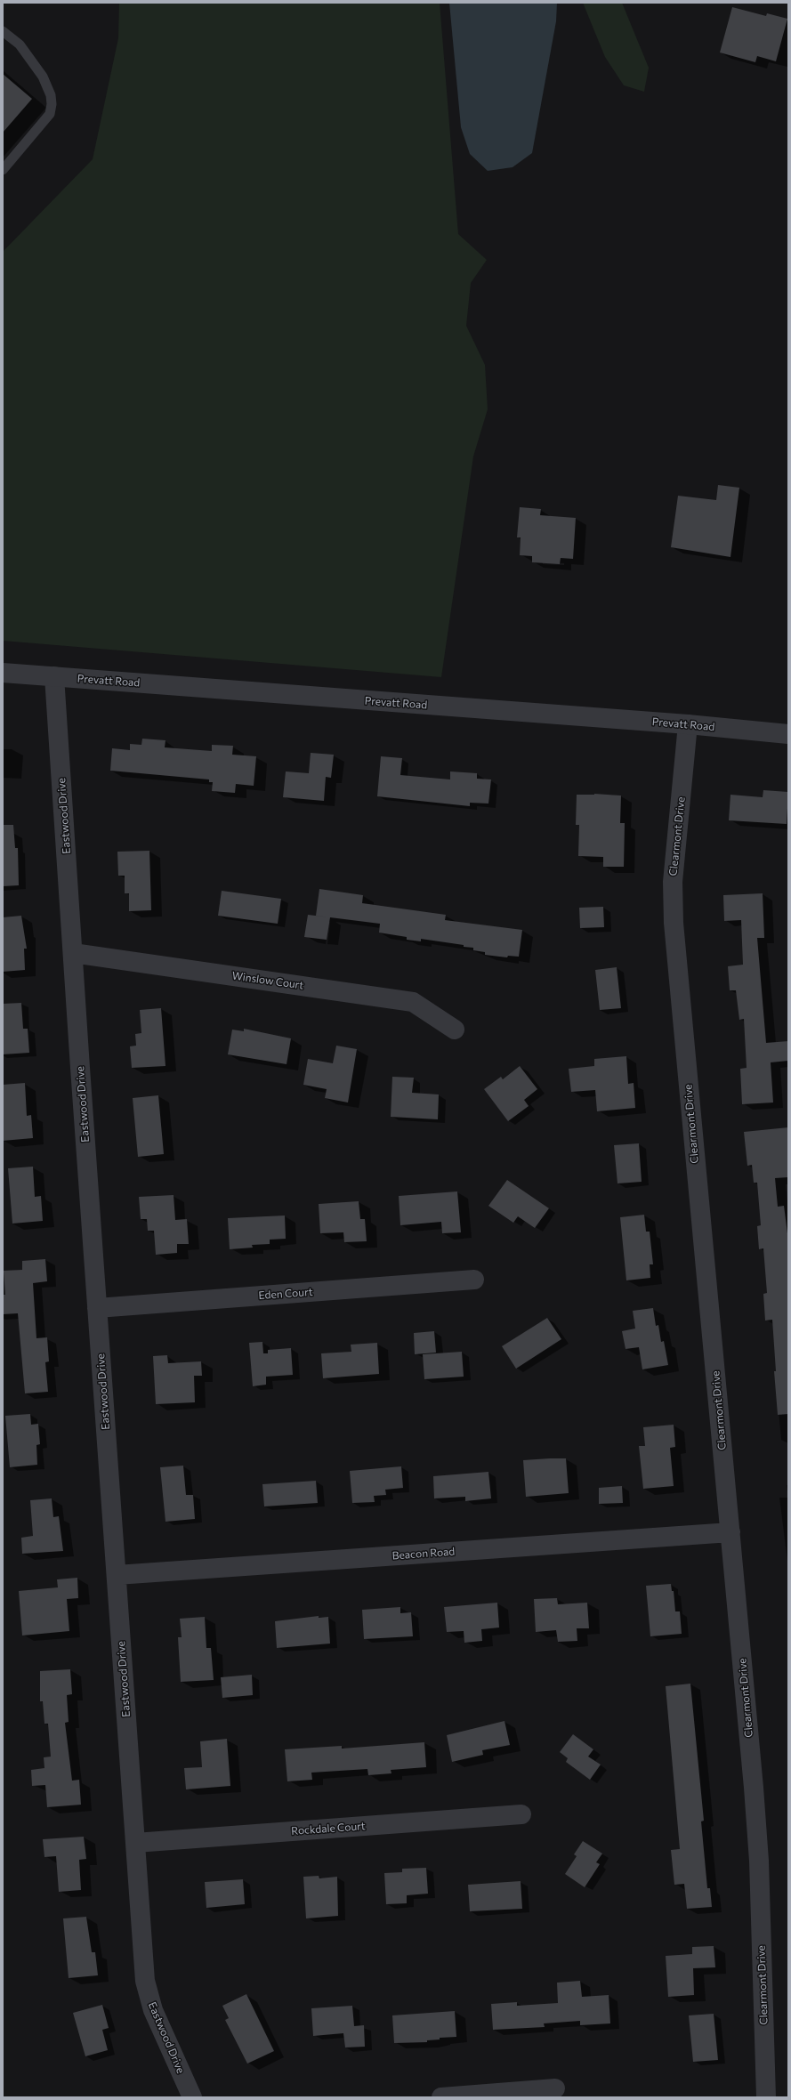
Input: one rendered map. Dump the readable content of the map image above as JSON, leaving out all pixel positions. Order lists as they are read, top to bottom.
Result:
{
  "streets": {
    "street": [
      "Prevatt Road",
      "Eastwood Drive",
      "Clearmont Drive",
      "Winslow Court",
      "Eden Court",
      "Beacon Road",
      "Rockdale Court"
    ]
  },
  "crossings": [
    ["Prevatt Road", "Eastwood Drive"],
    ["Prevatt Road", "Clearmont Drive"],
    ["Eastwood Drive", "Winslow Court"],
    ["Eastwood Drive", "Eden Court"],
    ["Eastwood Drive", "Beacon Road"],
    ["Eastwood Drive", "Rockdale Court"],
    ["Clearmont Drive", "Beacon Road"]
  ]
}
